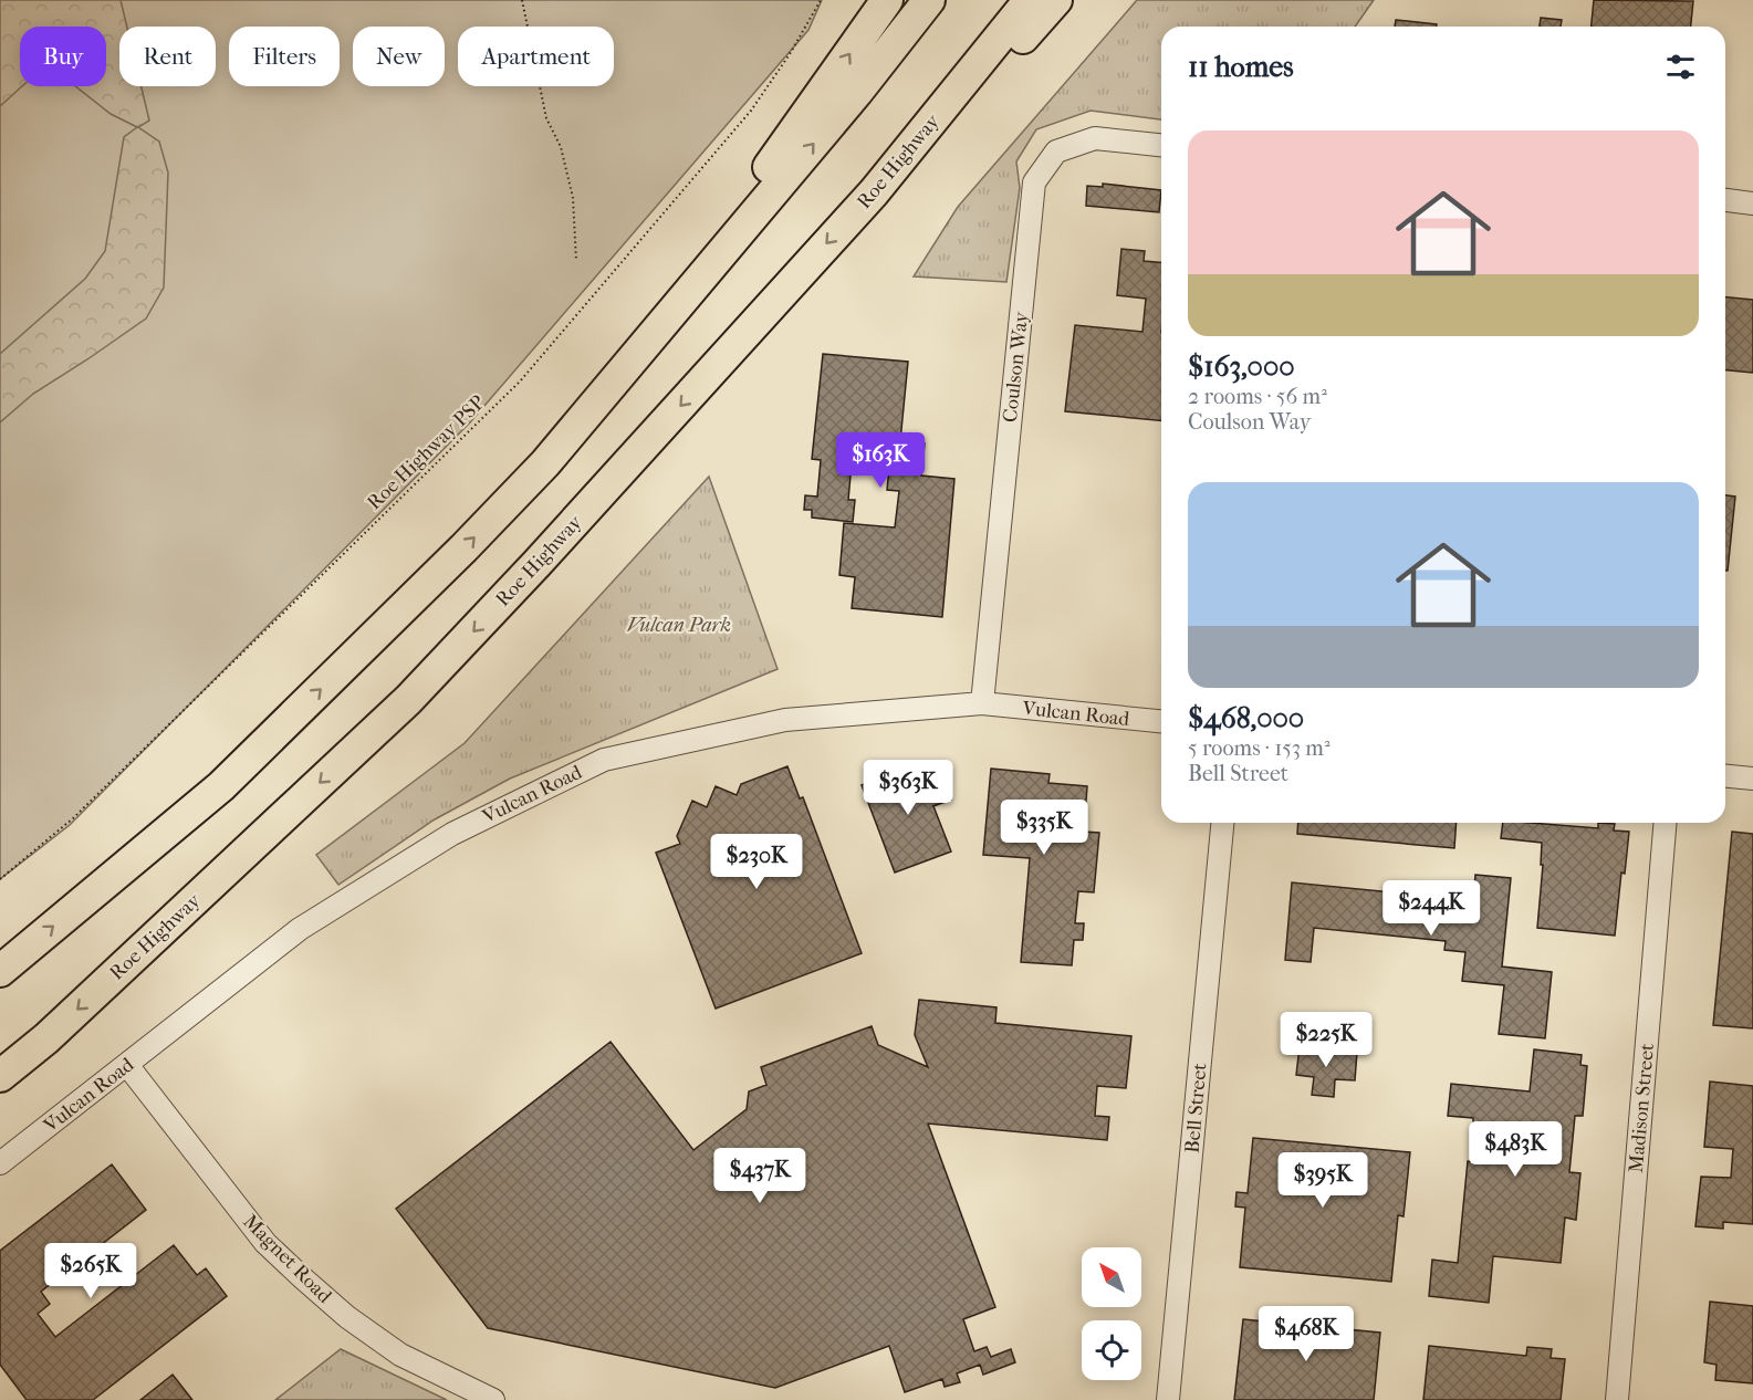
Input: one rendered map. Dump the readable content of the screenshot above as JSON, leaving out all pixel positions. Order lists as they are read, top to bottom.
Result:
{
  "streets": {
    "highway": ["Roe Highway"],
    "street": [
      "Coulson Way",
      "Vulcan Road",
      "Bell Street",
      "Madison Street",
      "Magnet Road"
    ],
    "path": ["Roe Highway PSP"]
  },
  "crossings": [
    ["Coulson Way", "Vulcan Road"],
    ["Vulcan Road", "Magnet Road"]
  ],
  "parks": ["Vulcan Park"],
  "north": "top left",
  "page": {
    "chip": [
      "Buy",
      "Rent",
      "Filters",
      "New",
      "Apartment"
    ],
    "heading": "11 homes",
    "list": [
      {
        "name": "$163,000",
        "note": "2 rooms · 56 m² · Coulson Way"
      },
      {
        "name": "$468,000",
        "note": "5 rooms · 153 m² · Bell Street"
      }
    ],
    "price": [
      "$163K",
      "$363K",
      "$335K",
      "$230K",
      "$244K",
      "$225K",
      "$483K",
      "$437K",
      "$395K",
      "$265K",
      "$468K"
    ]
  }
}
